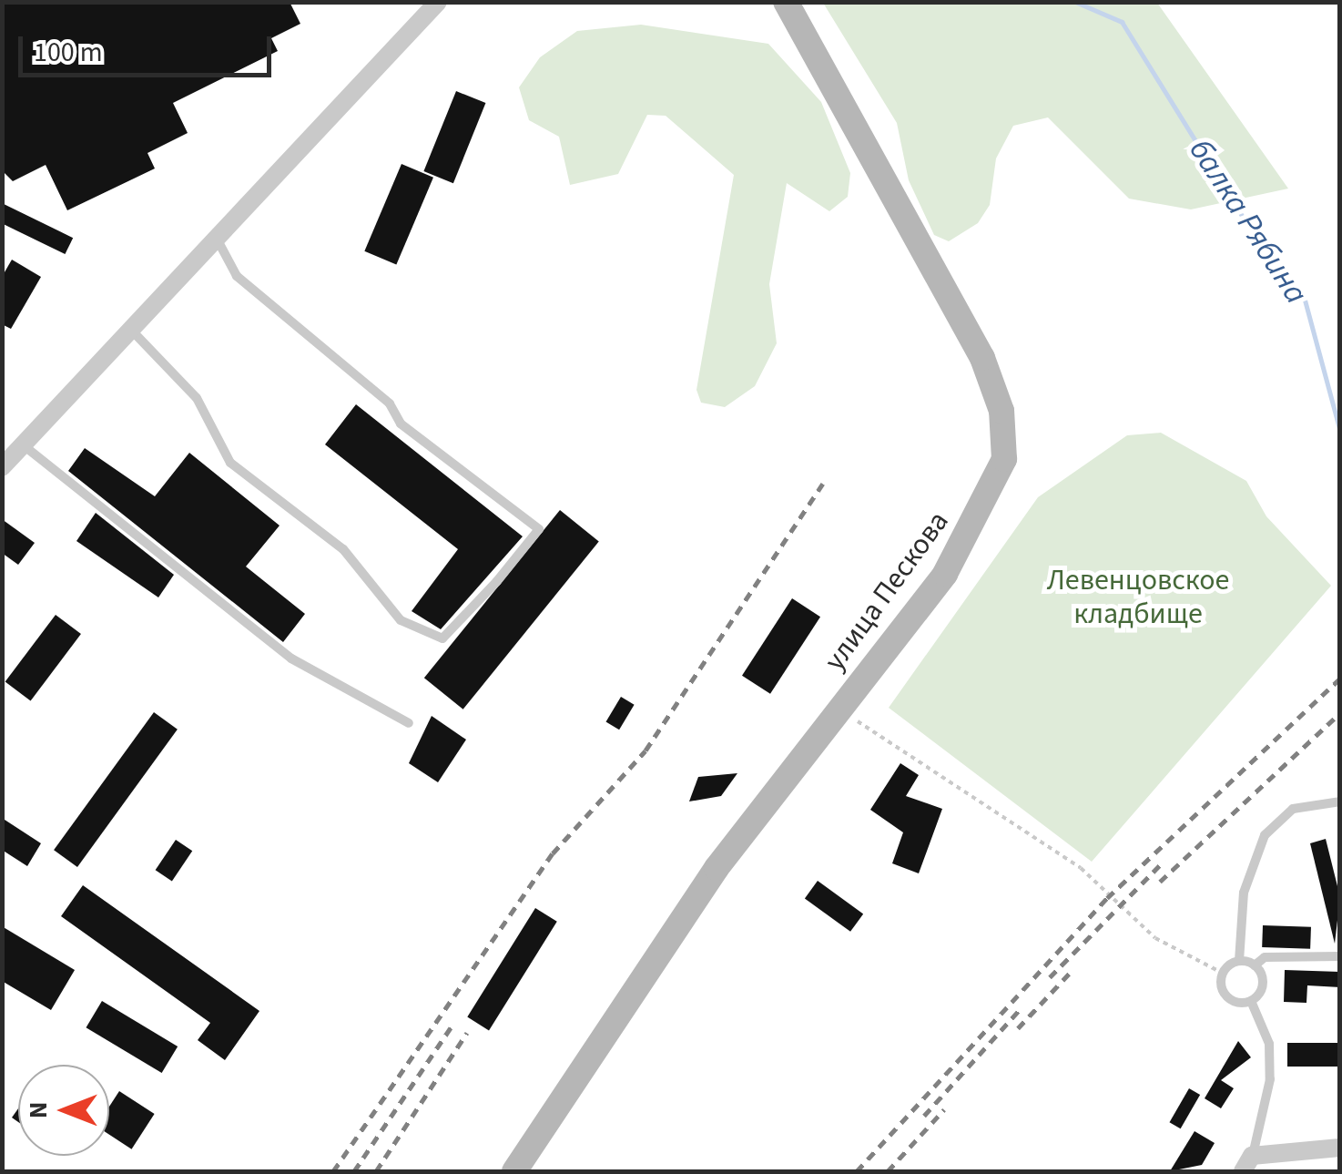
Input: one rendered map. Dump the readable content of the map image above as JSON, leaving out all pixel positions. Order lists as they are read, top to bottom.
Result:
{
  "streets": {
    "street": ["улица Пескова"]
  },
  "water": ["балка Рябина"],
  "parks": ["Левенцовское кладбище"],
  "scale_bar": "100 m",
  "north": "left"
}
